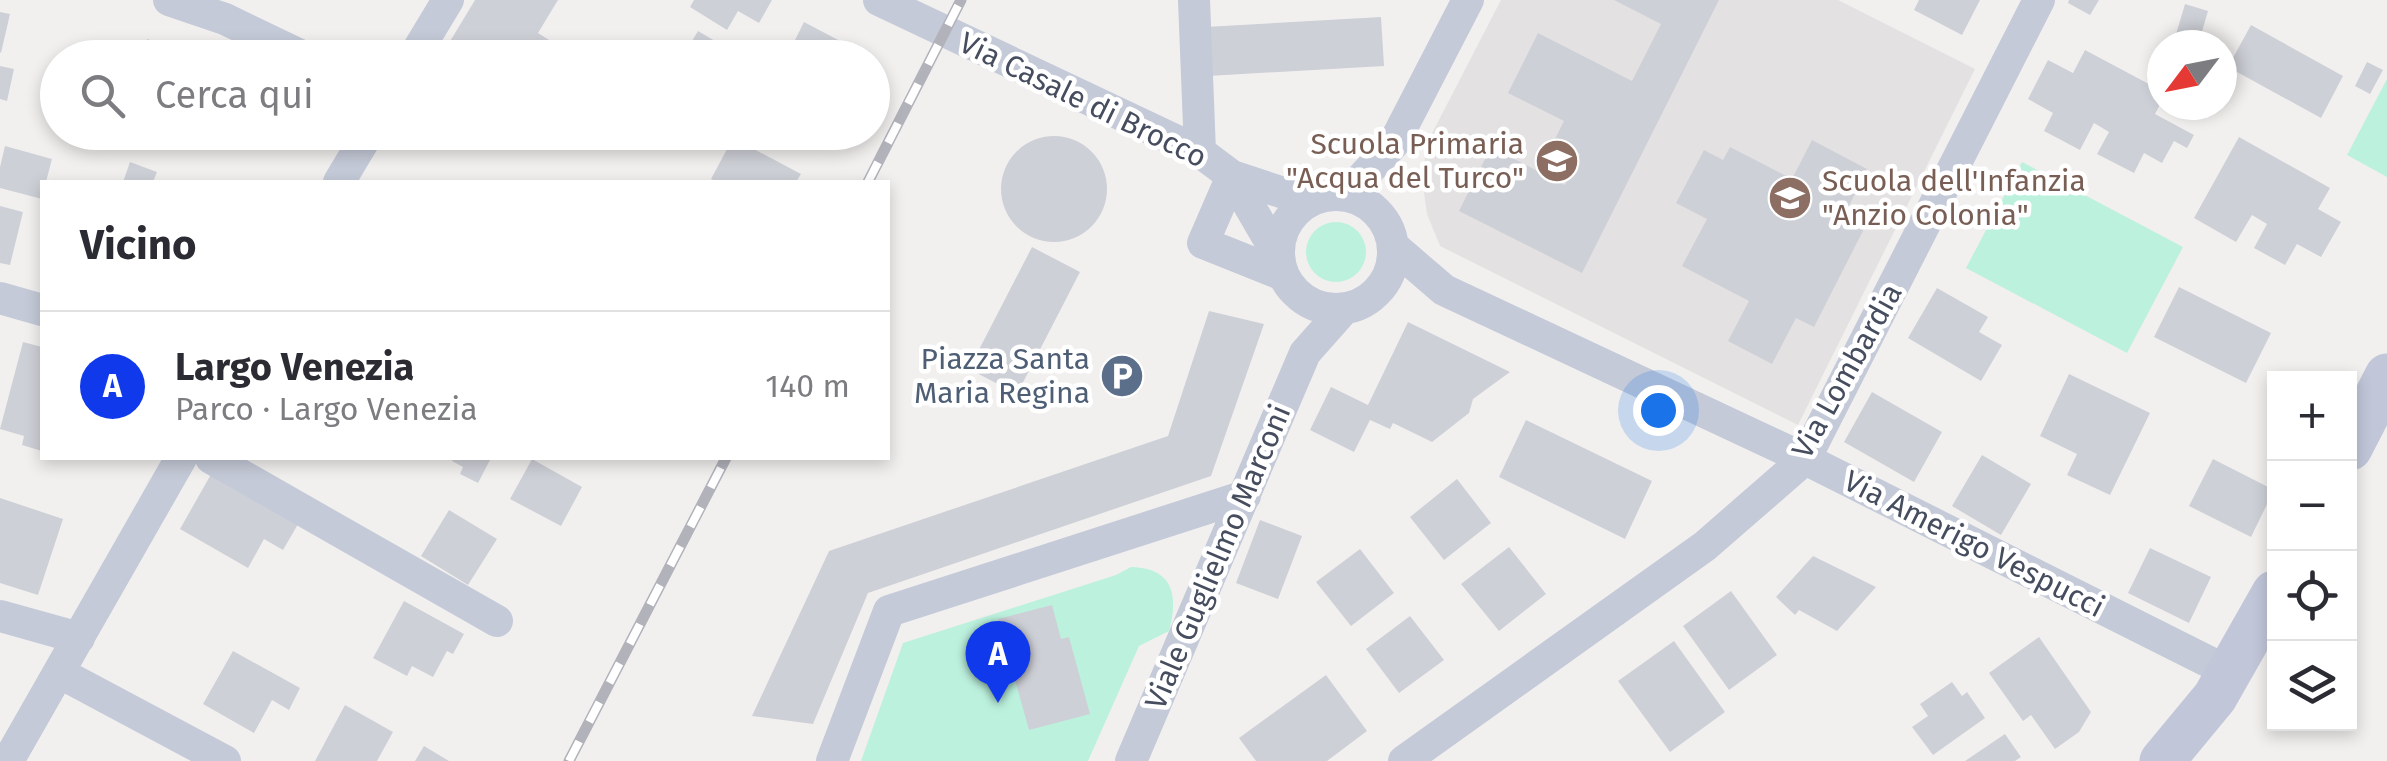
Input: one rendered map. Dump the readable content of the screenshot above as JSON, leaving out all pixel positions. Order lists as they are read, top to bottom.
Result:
{
  "streets": {
    "street": [
      "Via Casale di Brocco",
      "Via Lombardia",
      "Via Amerigo Vespucci",
      "Viale Guglielmo Marconi"
    ]
  },
  "crossings": [
    ["Via Lombardia", "Via Amerigo Vespucci"],
    ["Via Amerigo Vespucci", "Viale Guglielmo Marconi"]
  ],
  "places": {
    "school or university": ["Scuola Primaria \"Acqua del Turco\"", "Scuola dell'Infanzia \"Anzio Colonia\""],
    "parking": ["Piazza Santa Maria Regina"]
  },
  "north": "bottom left",
  "page": {
    "search": "Cerca qui",
    "heading": "Vicino",
    "list": [
      {
        "mark": "A",
        "name": "Largo Venezia",
        "note": "Parco · Largo Venezia",
        "value": "140 m"
      }
    ],
    "map_buttons": ["+", "−"],
    "pins": "A"
  }
}
